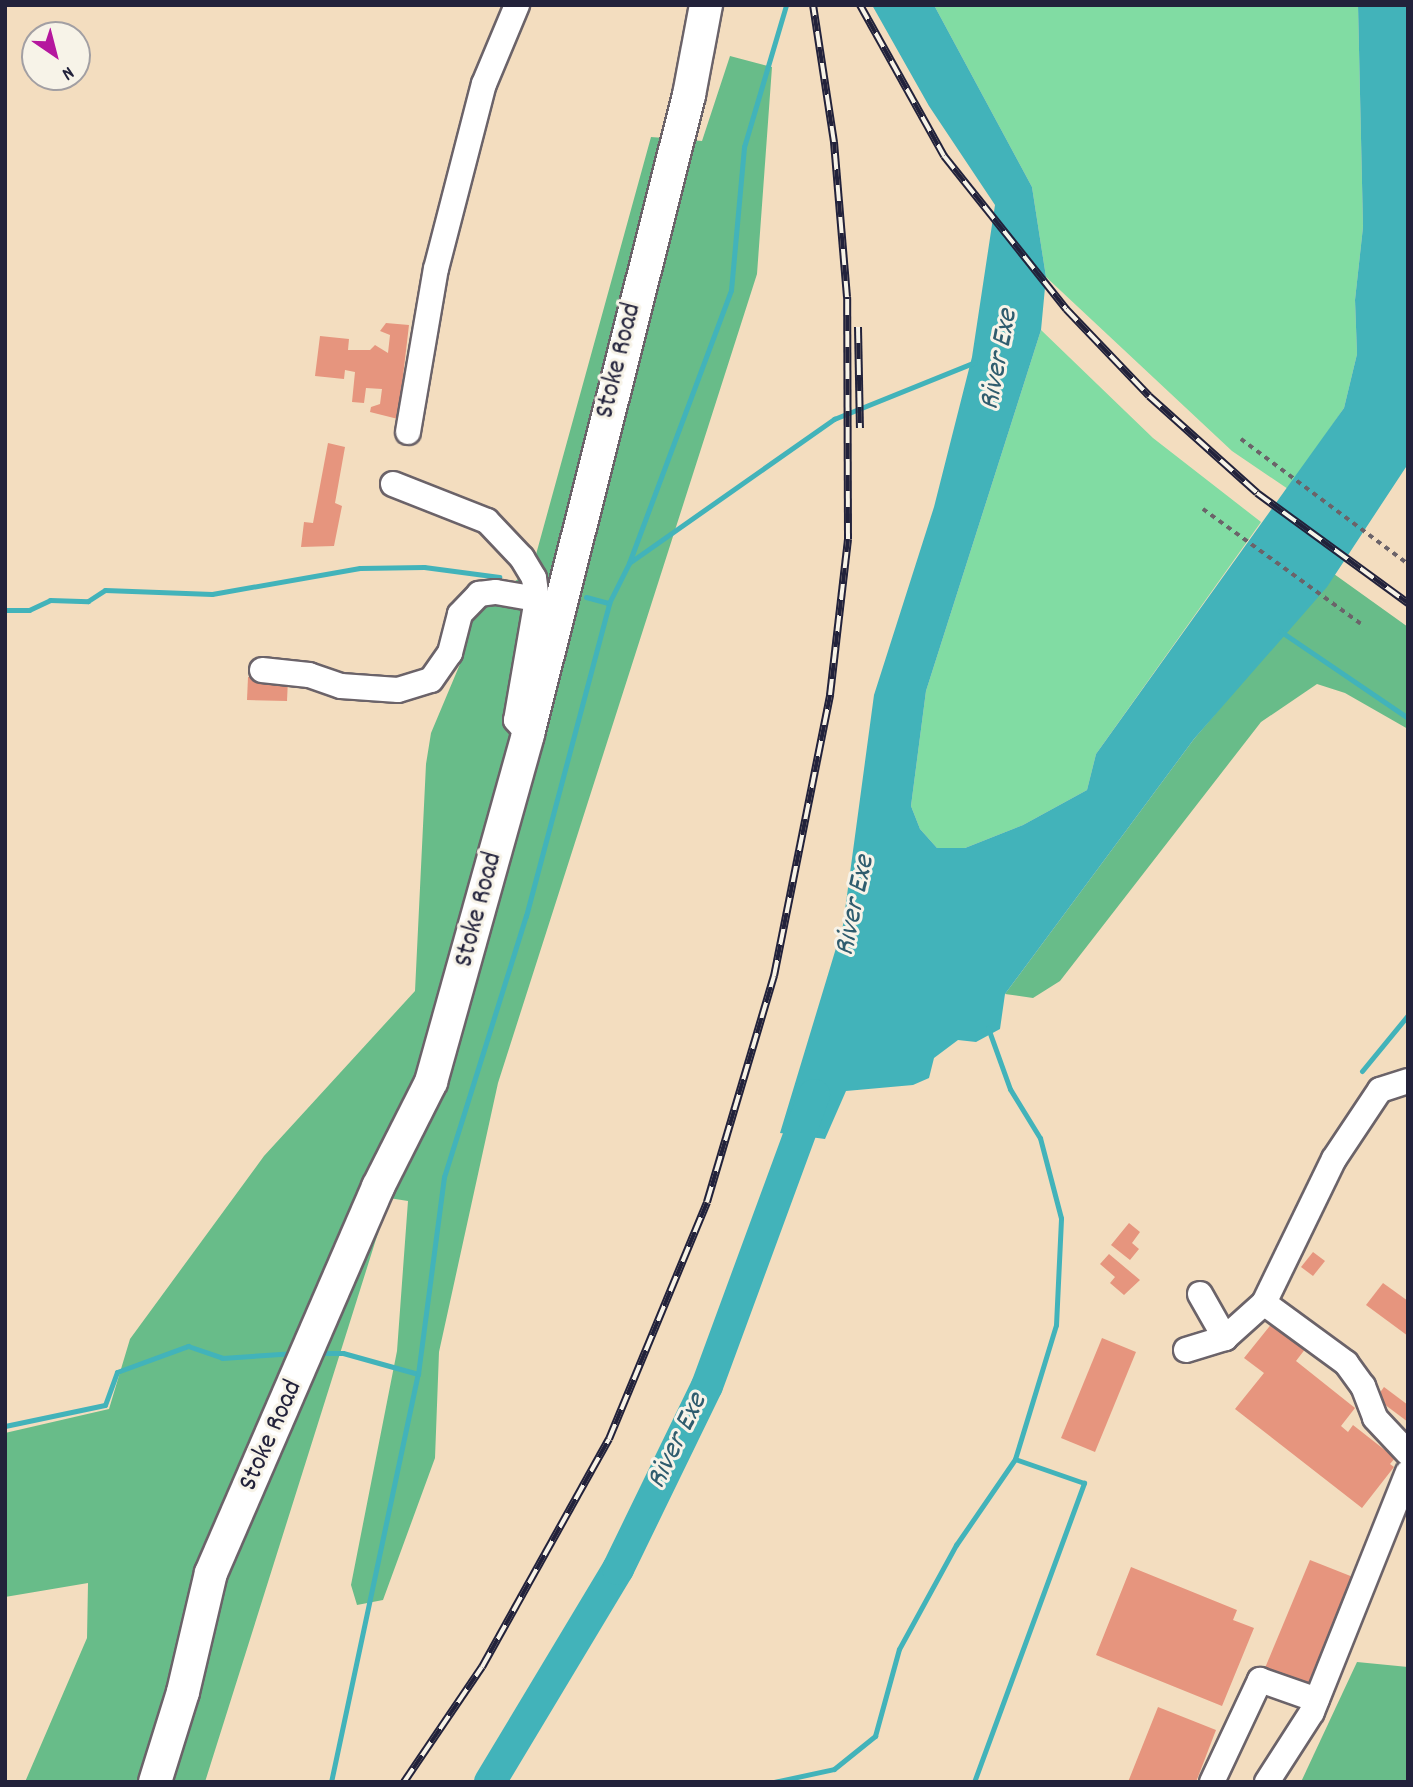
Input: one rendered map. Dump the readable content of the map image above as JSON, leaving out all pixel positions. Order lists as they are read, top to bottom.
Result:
{
  "streets": {
    "main road": ["Stoke Road"]
  },
  "water": ["River Exe"],
  "north": "bottom right"
}
